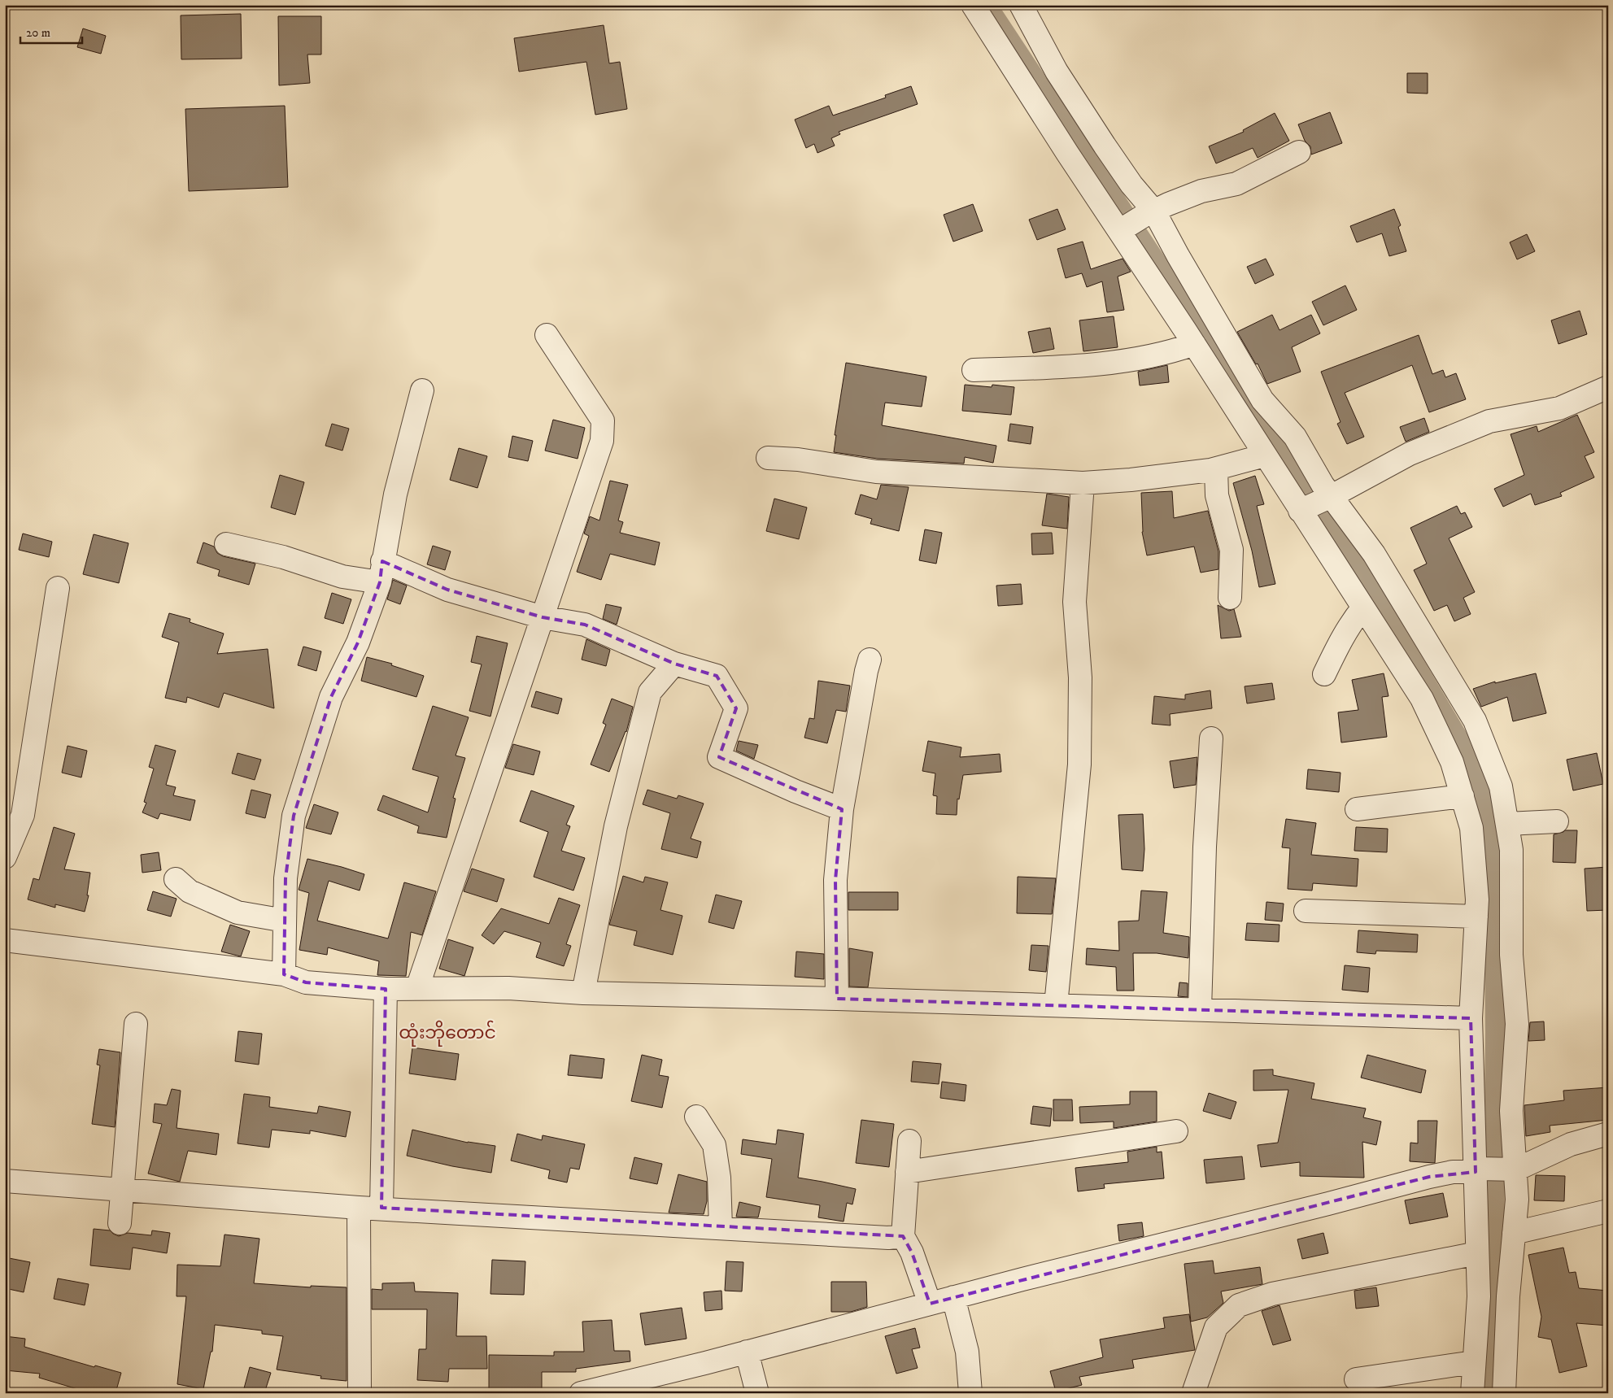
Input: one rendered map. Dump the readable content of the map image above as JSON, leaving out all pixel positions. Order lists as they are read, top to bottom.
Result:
{
  "districts": ["ထုံးဘိုတောင်"],
  "scale_bar": "20 m"
}
